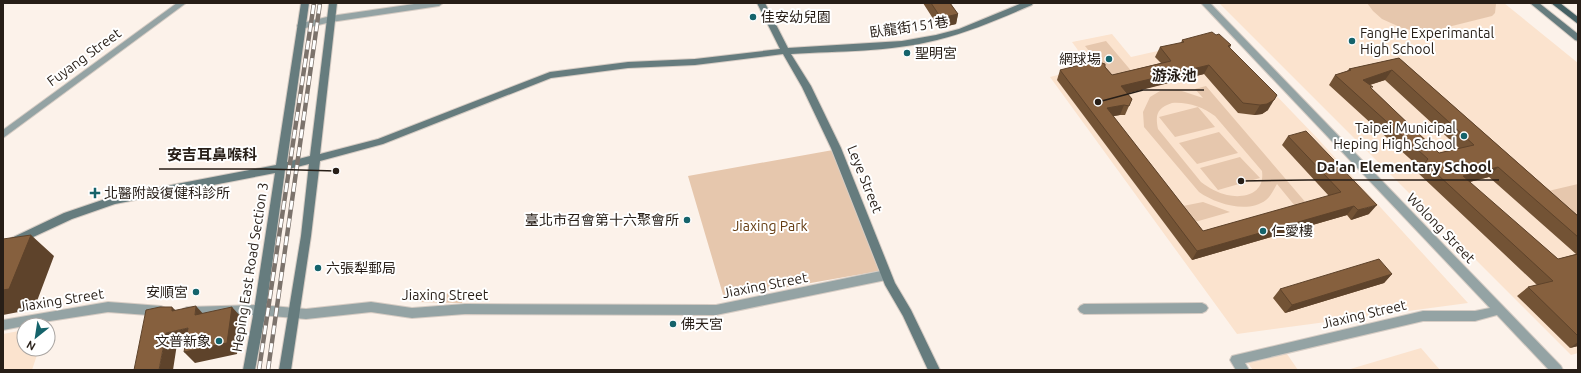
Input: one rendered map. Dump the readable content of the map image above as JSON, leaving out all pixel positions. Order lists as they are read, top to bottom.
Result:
{
  "streets": {
    "street": [
      "臥龍街151巷",
      "Fuyang Street",
      "Leye Street",
      "Wolong Street",
      "Heping East Road Section 3",
      "Jiaxing Street"
    ]
  },
  "crossings": [
    ["臥龍街151巷", "Leye Street"],
    ["臥龍街151巷", "Heping East Road Section 3"],
    ["Leye Street", "Jiaxing Street"],
    ["Wolong Street", "Jiaxing Street"],
    ["Heping East Road Section 3", "Jiaxing Street"]
  ],
  "parks": ["Jiaxing Park"],
  "places": {
    "other": [
      "佳安幼兒園",
      "FangHe Experimantal High School",
      "聖明宮",
      "網球場",
      "游泳池",
      "Taipei Municipal Heping High School",
      "安吉耳鼻喉科",
      "Da'an Elementary School",
      "臺北市召會第十六聚會所",
      "仁愛樓",
      "六張犁郵局",
      "安順宮",
      "佛天宮",
      "文普新象"
    ],
    "health": ["北醫附設復健科診所"]
  },
  "north": "bottom left"
}
